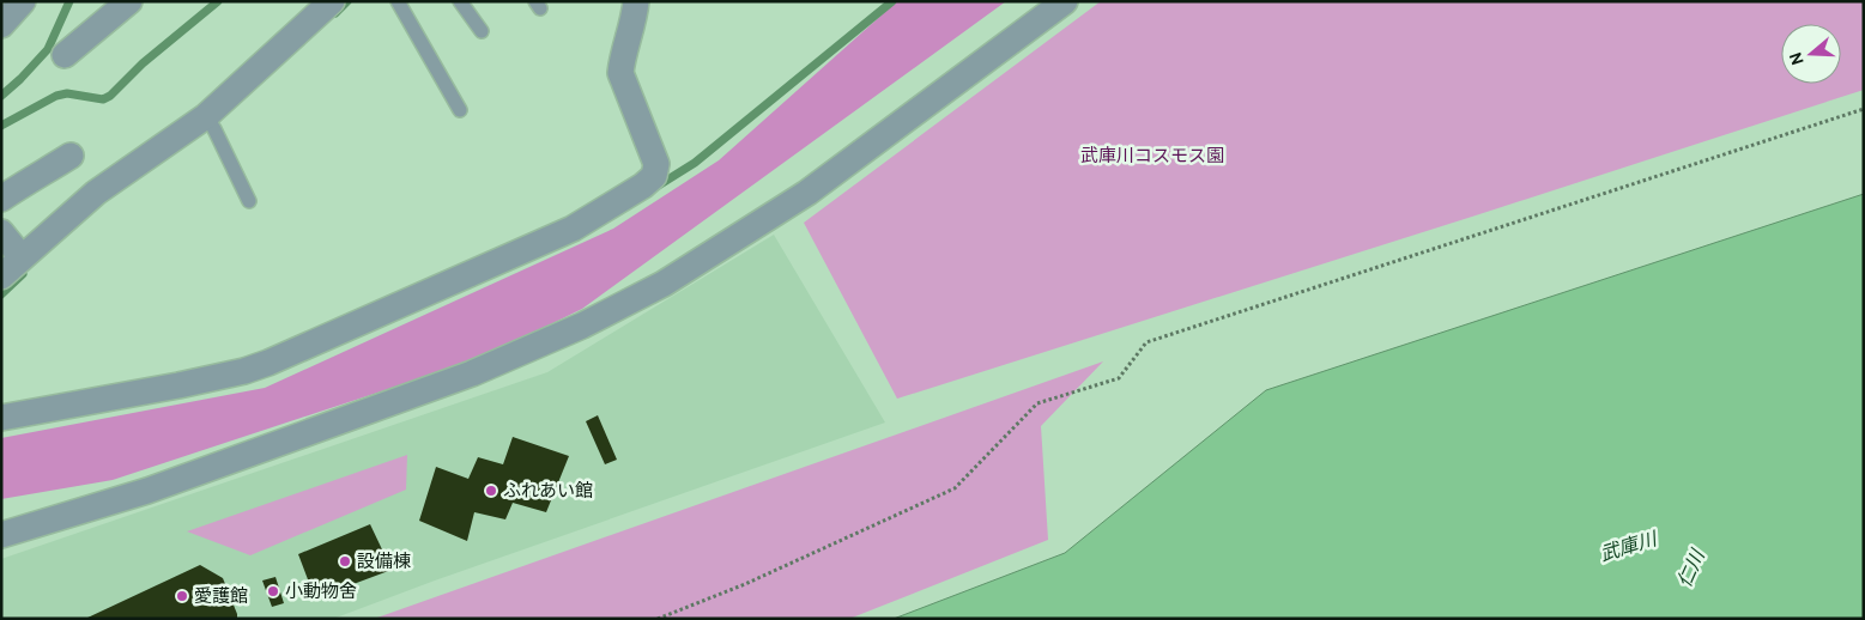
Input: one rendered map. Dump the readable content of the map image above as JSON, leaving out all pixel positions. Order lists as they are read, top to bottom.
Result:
{
  "water": ["武庫川", "仁川"],
  "parks": ["武庫川コスモス園"],
  "places": [
    "ふれあい館",
    "設備棟",
    "小動物舍",
    "愛護館"
  ],
  "north": "left"
}
